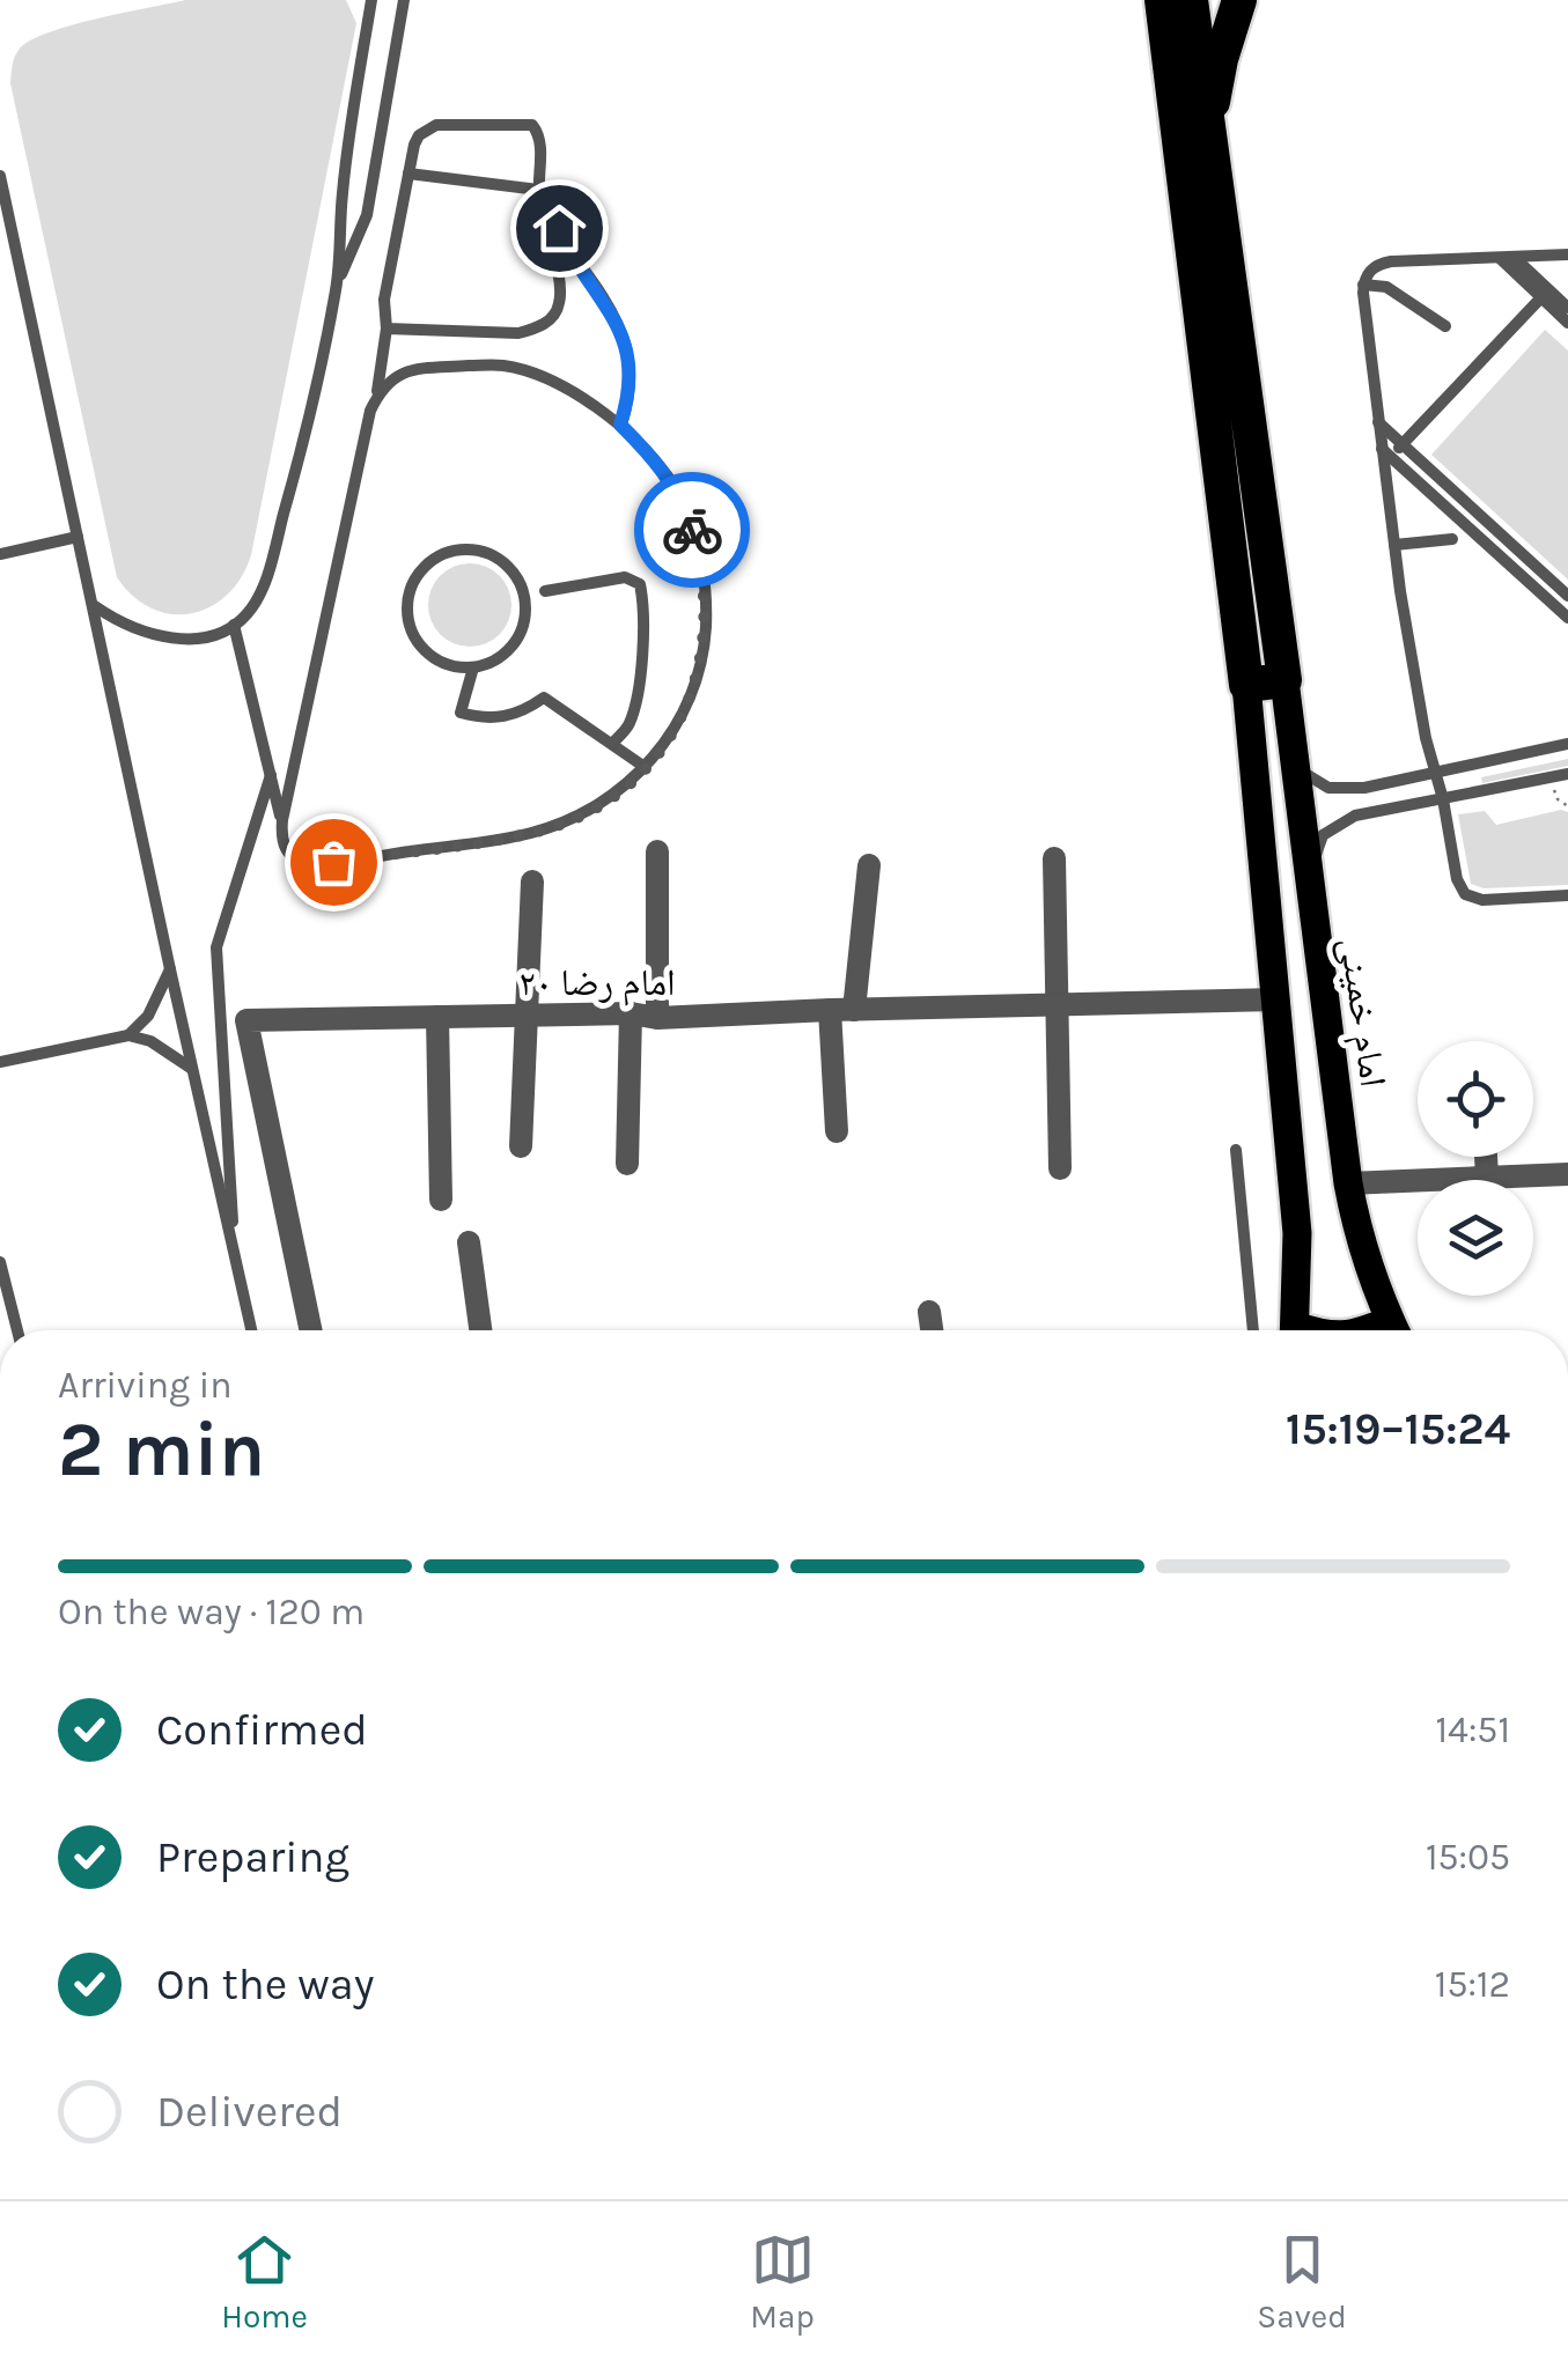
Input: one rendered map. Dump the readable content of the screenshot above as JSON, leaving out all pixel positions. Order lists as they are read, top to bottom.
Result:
{
  "streets": {
    "main road": ["امام خمینی"],
    "street": ["امام رضا ۲۰"]
  },
  "page": {
    "heading": ["2 min", "Arriving in", "15:19–15:24"],
    "bar": "On the way · 120 m",
    "list": [
      ["Confirmed", "14:51"],
      ["Preparing", "15:05"],
      ["On the way", "15:12"],
      "Delivered"
    ],
    "tabs": ["Home", "Map", "Saved"]
  }
}
